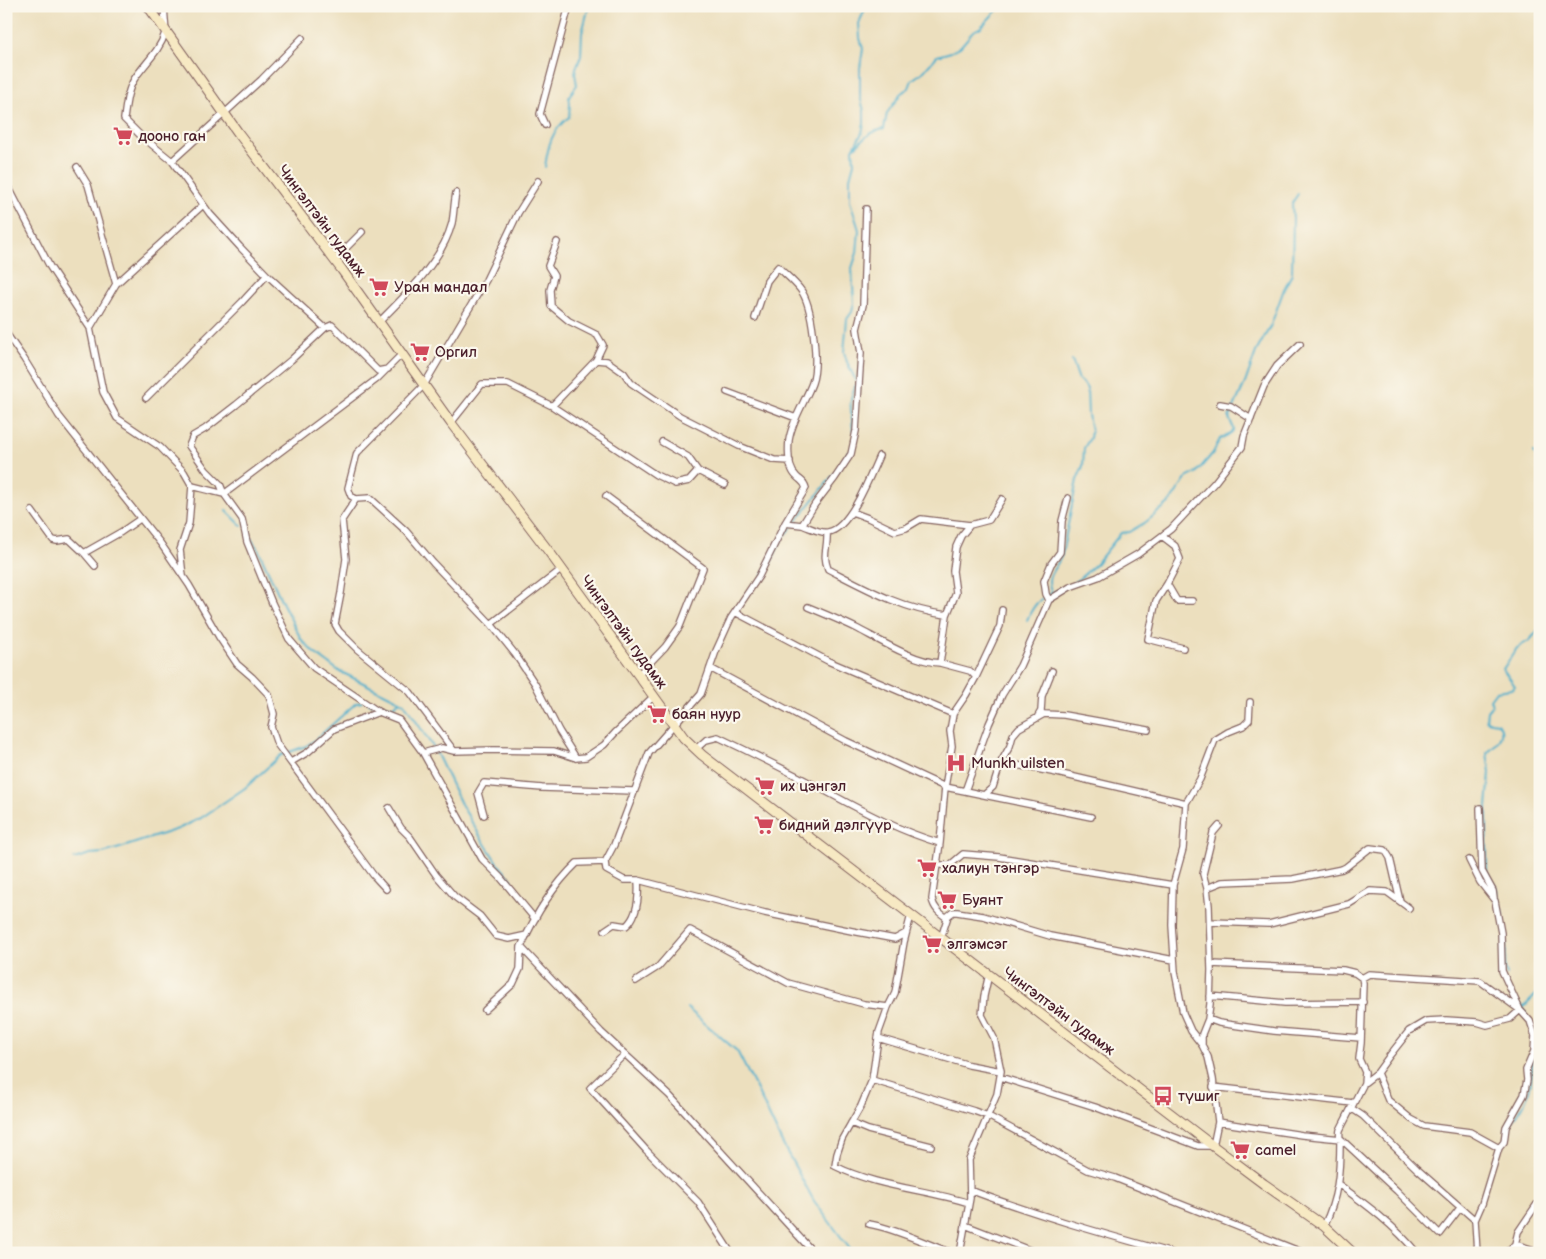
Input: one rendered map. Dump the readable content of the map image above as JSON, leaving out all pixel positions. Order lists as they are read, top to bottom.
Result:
{
  "streets": {
    "main road": ["Чингэлтэйн гудамж"]
  },
  "places": {
    "supermarket": [
      "дооно ган",
      "Уран мандал",
      "Оргил",
      "баян нуур",
      "их цэнгэл",
      "бидний дэлгүүр",
      "халиун тэнгэр",
      "Буянт",
      "элгэмсэг",
      "camel"
    ],
    "hospital": ["Munkh uilsten"],
    "bus stop": ["түшиг"]
  }
}
